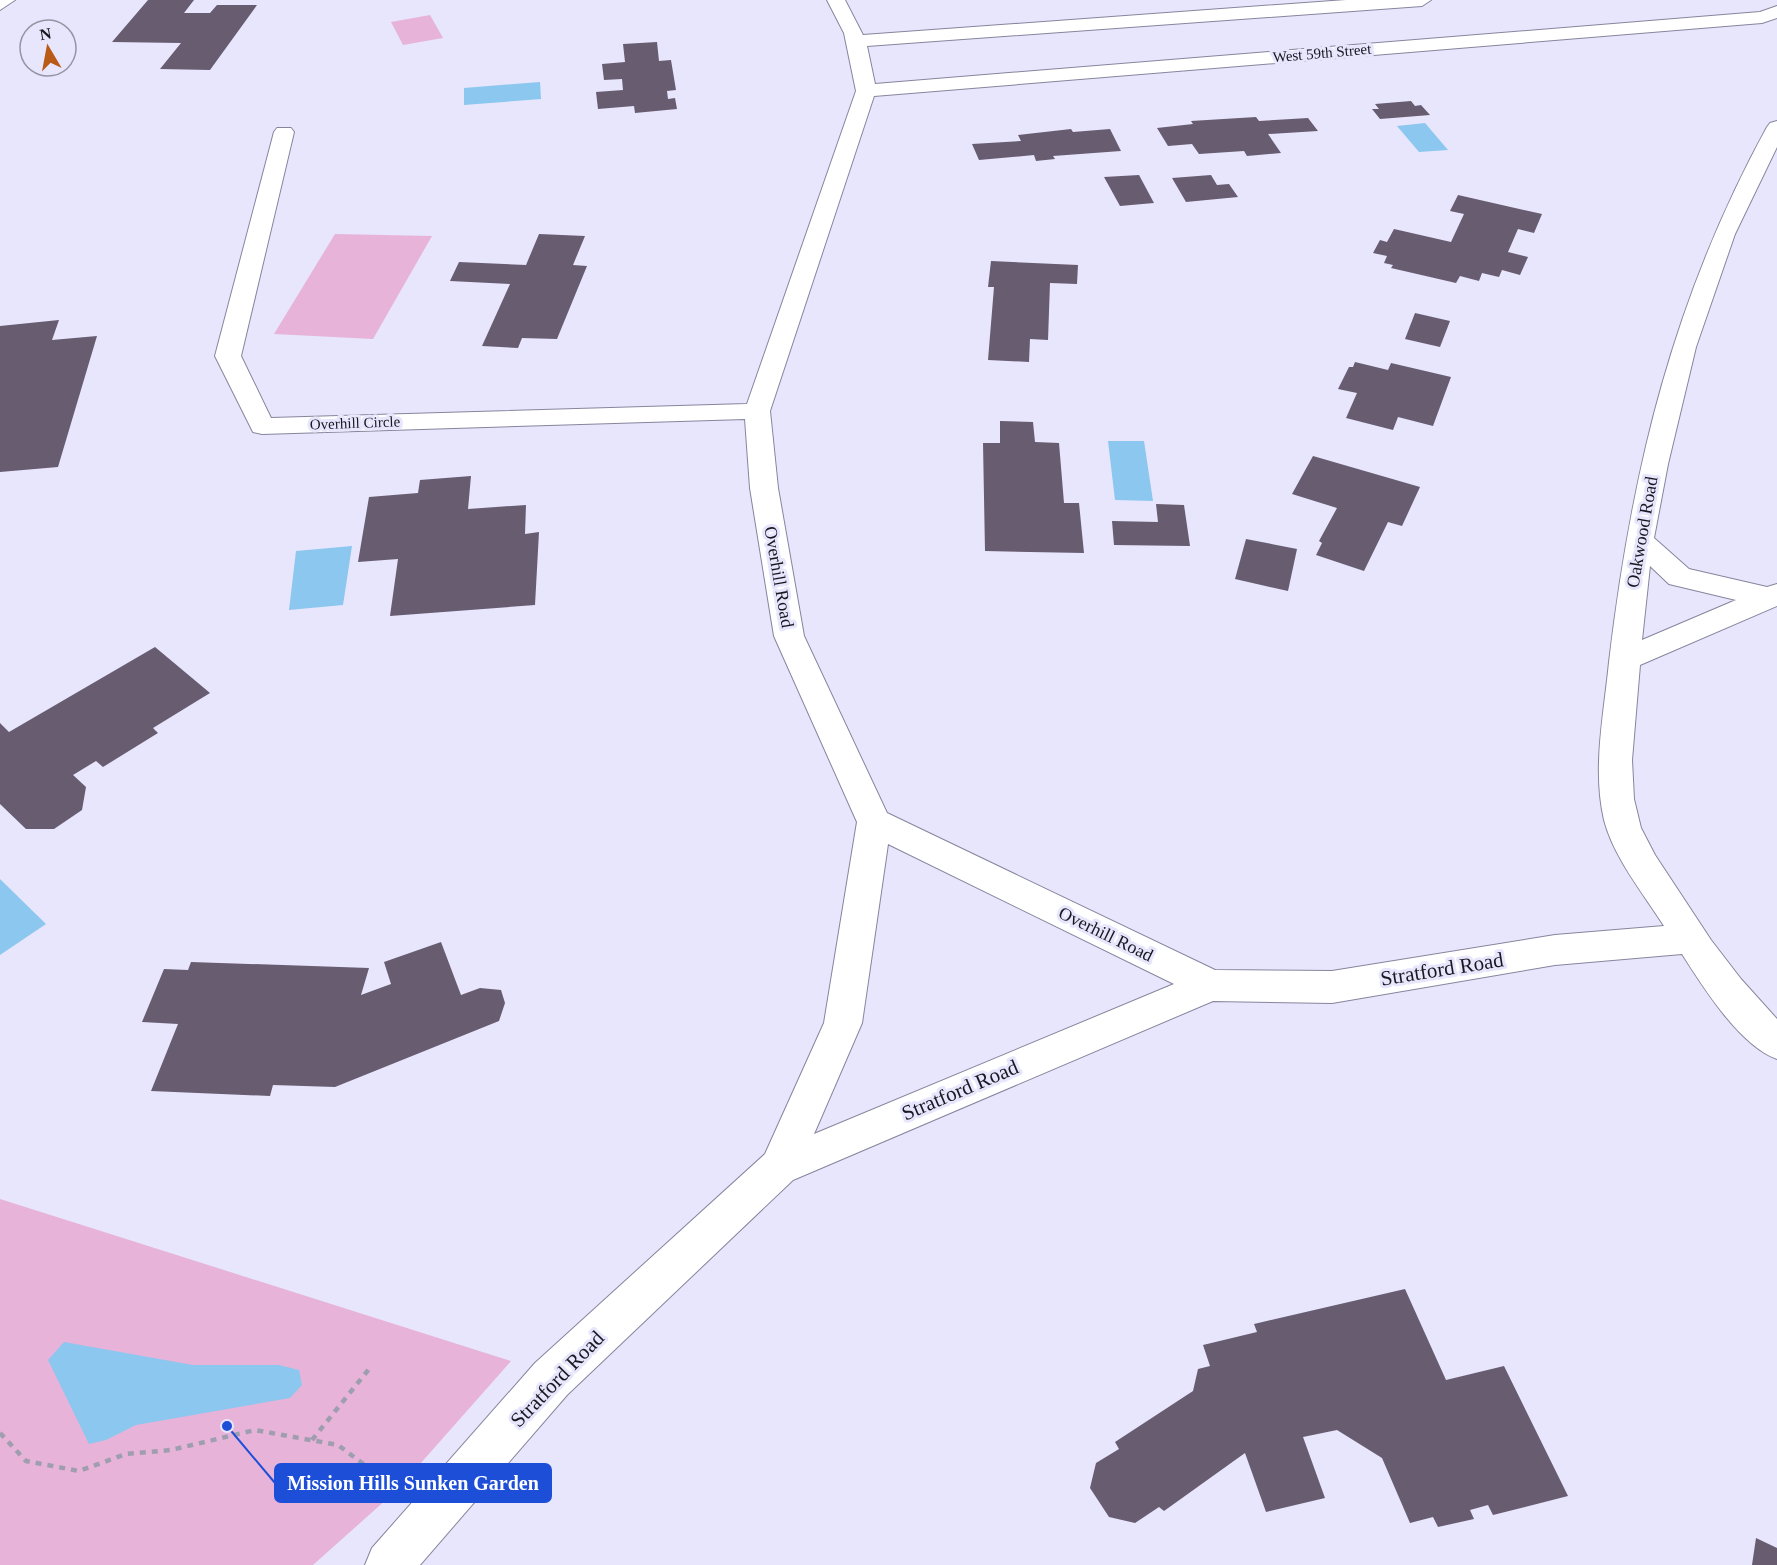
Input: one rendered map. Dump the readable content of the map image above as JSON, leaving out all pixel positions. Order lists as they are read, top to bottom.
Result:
{
  "streets": {
    "street": [
      "West 59th Street",
      "Overhill Circle",
      "Oakwood Road",
      "Overhill Road",
      "Stratford Road"
    ]
  },
  "crossings": [
    ["West 59th Street", "Overhill Road"],
    ["Overhill Circle", "Overhill Road"],
    ["Oakwood Road", "Stratford Road"],
    ["Overhill Road", "Stratford Road"]
  ],
  "places": ["Mission Hills Sunken Garden"],
  "north": "top"
}
